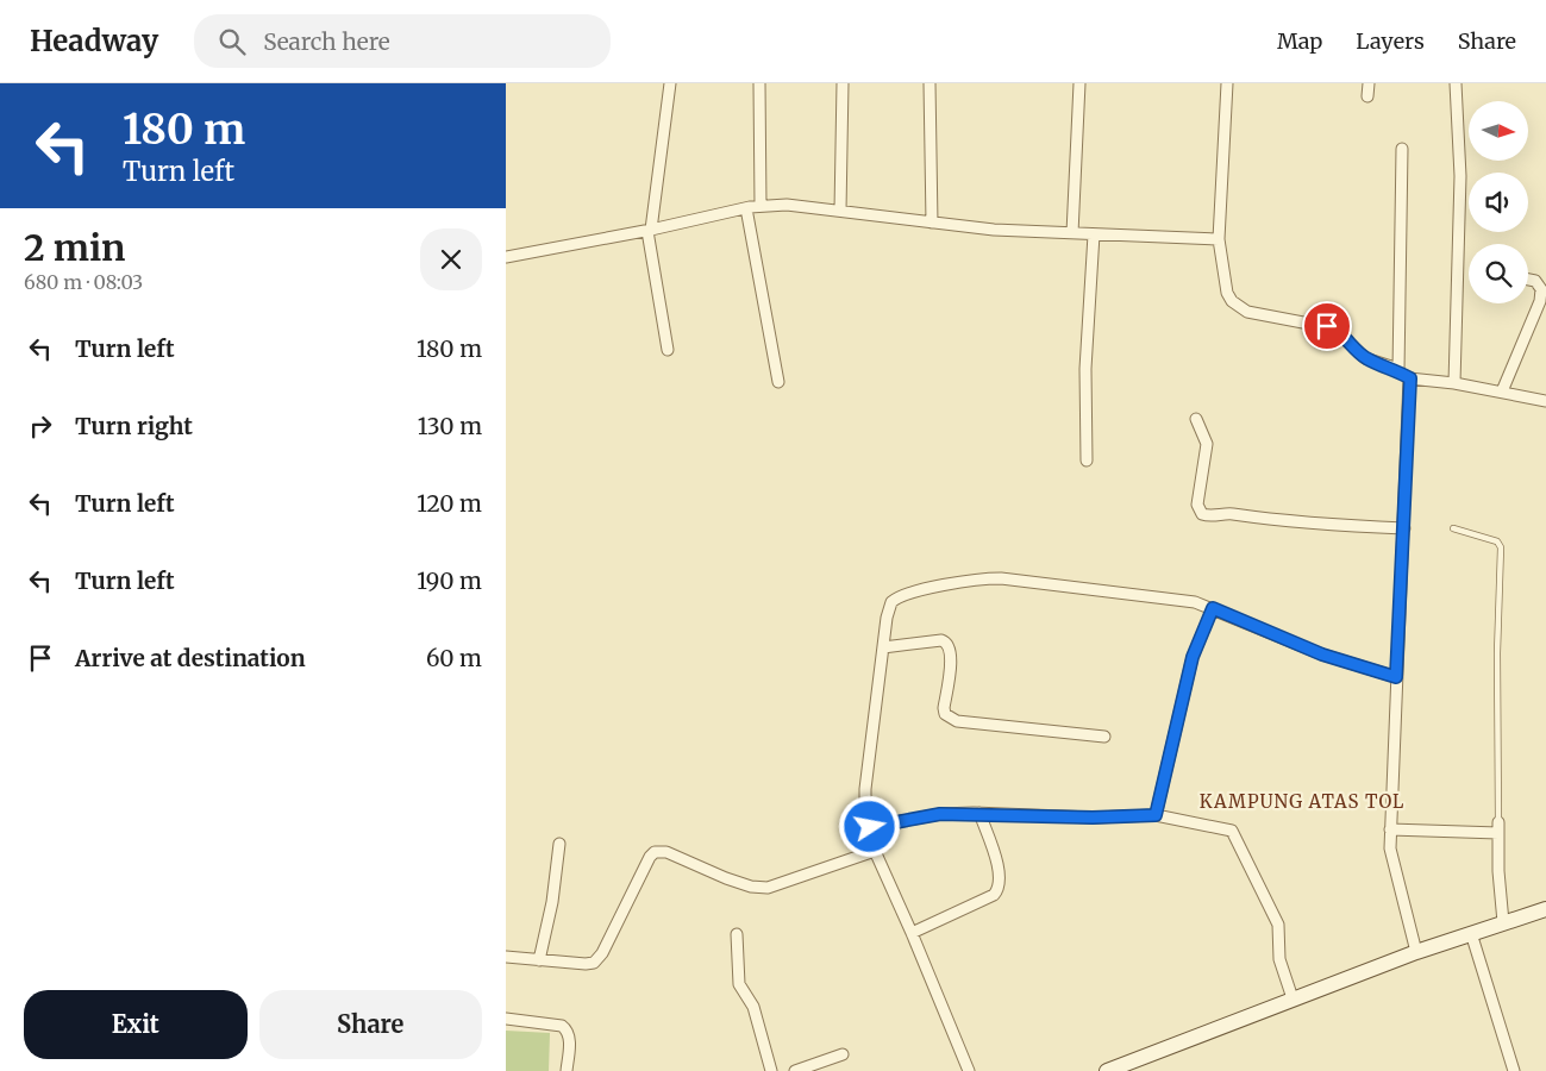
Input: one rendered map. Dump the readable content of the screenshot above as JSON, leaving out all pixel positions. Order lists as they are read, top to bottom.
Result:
{
  "districts": ["KAMPUNG ATAS TOL"],
  "north": "right",
  "page": {
    "header": "Headway",
    "search": "Search here",
    "nav": ["Map", "Layers", "Share"],
    "turn": ["180 m", "Turn left"],
    "heading": ["2 min", "680 m · 08:03"],
    "list": [
      {
        "name": "Turn left",
        "value": "180 m"
      },
      {
        "name": "Turn right",
        "value": "130 m"
      },
      {
        "name": "Turn left",
        "value": "120 m"
      },
      {
        "name": "Turn left",
        "value": "190 m"
      },
      {
        "name": "Arrive at destination",
        "value": "60 m"
      }
    ],
    "buttons": ["Exit", "Share"]
  }
}
